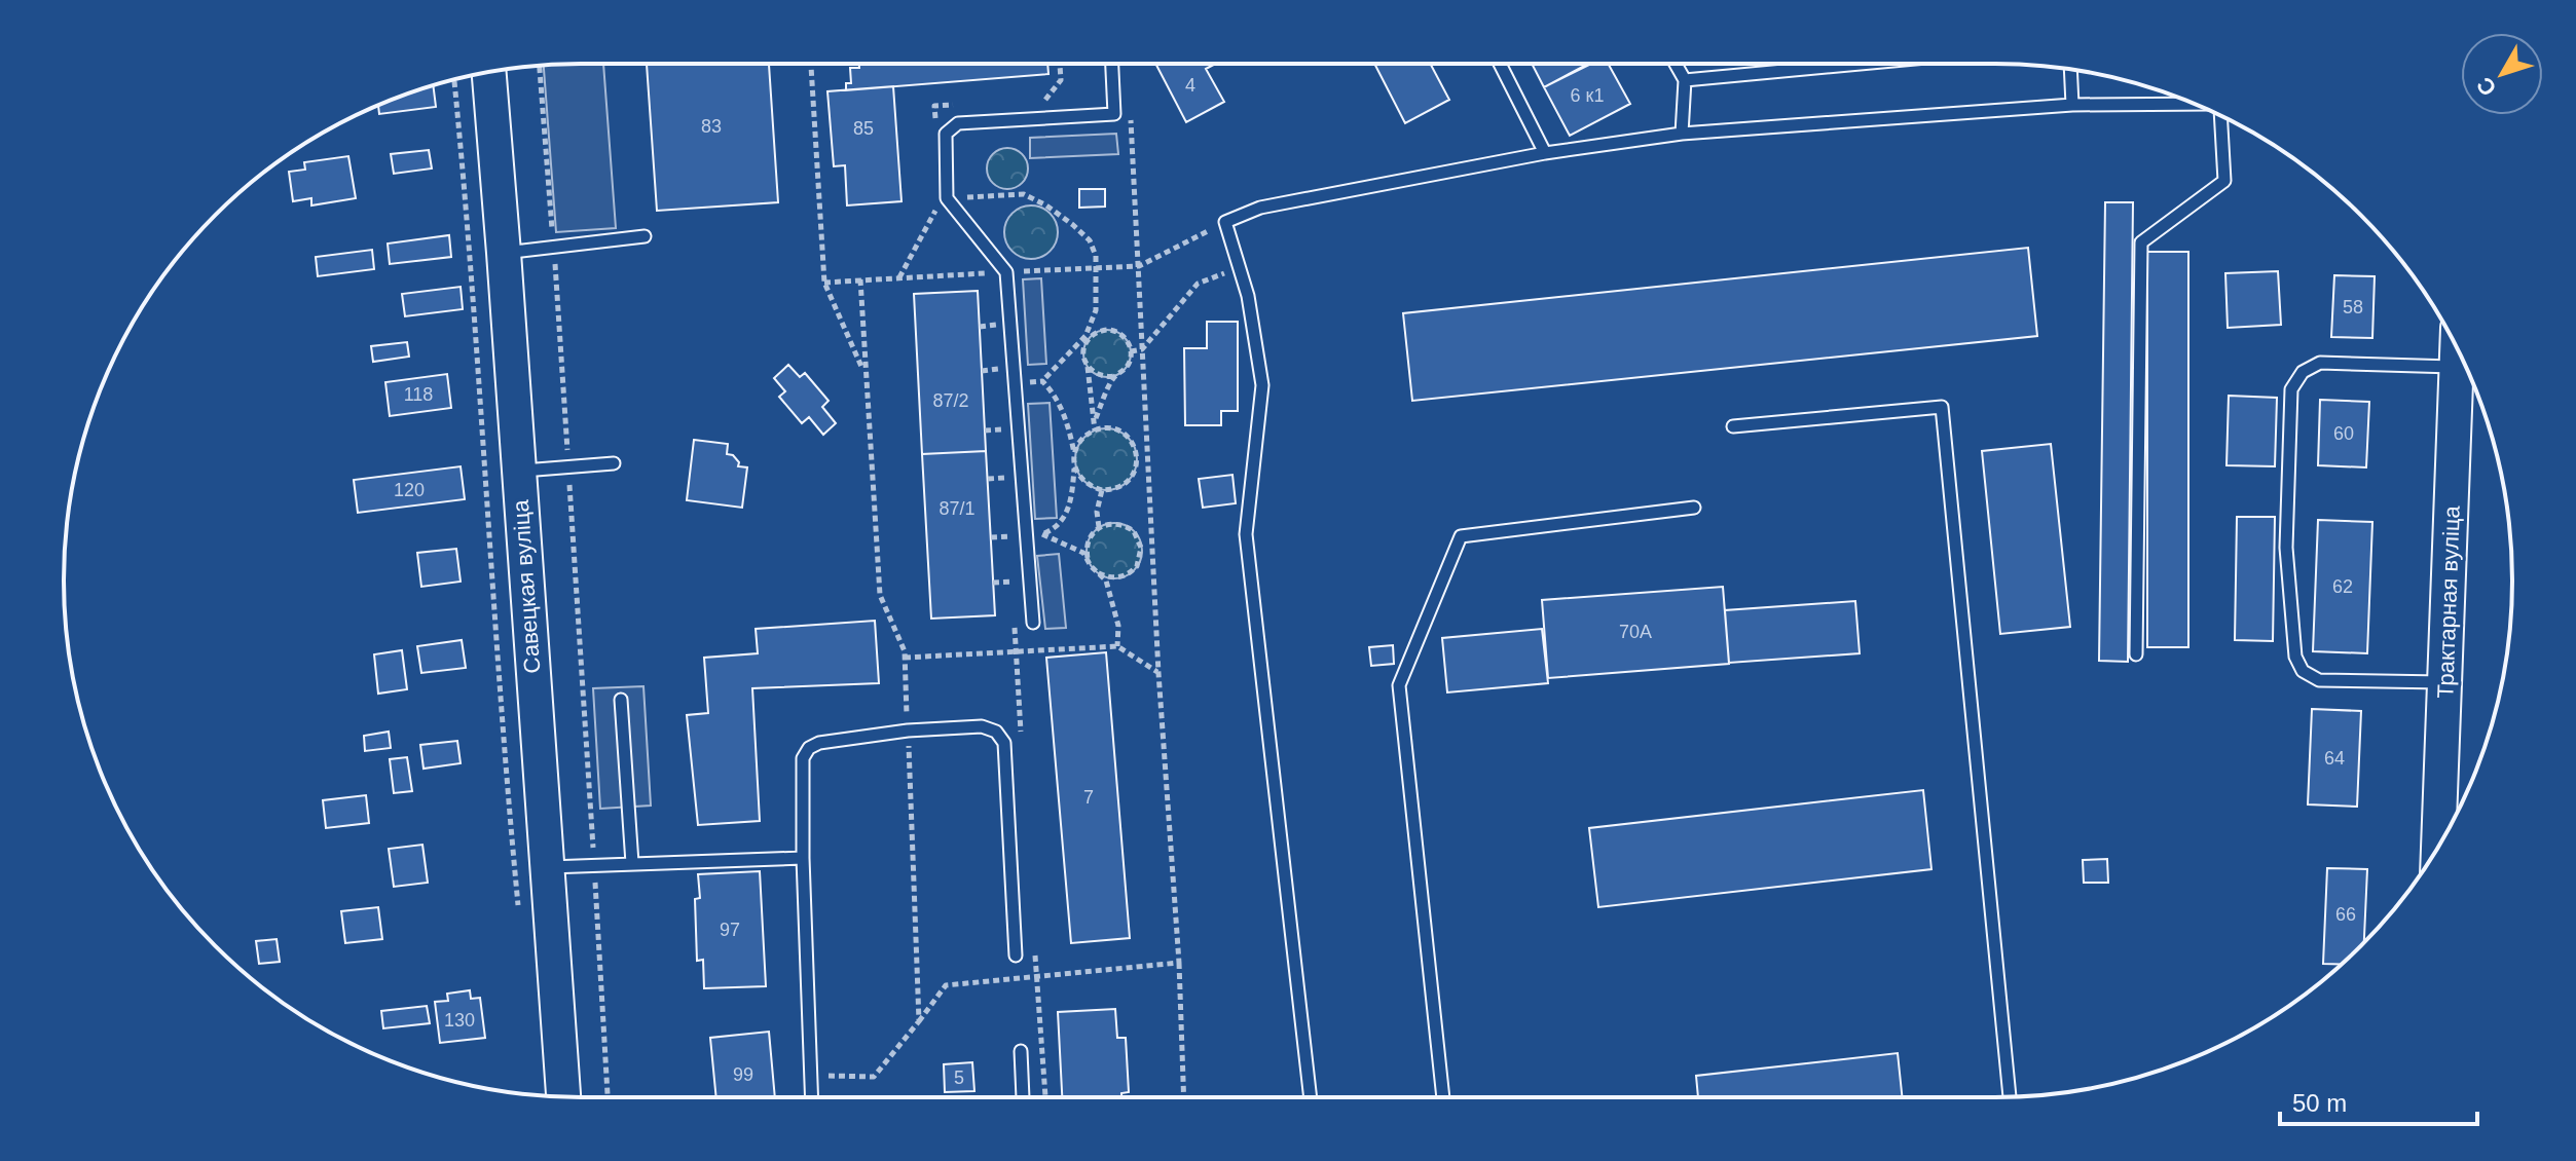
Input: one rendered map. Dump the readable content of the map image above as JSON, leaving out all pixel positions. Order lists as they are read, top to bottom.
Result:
{
  "streets": {
    "main road": ["Савецкая вуліца", "Трактарная вуліца"]
  },
  "house_numbers": [
    "4",
    "6 к1",
    "83",
    "85",
    "58",
    "118",
    "87/2",
    "60",
    "120",
    "87/1",
    "62",
    "70А",
    "64",
    "7",
    "66",
    "97",
    "130",
    "99",
    "5"
  ],
  "scale_bar": "50 m",
  "north": "bottom left"
}
